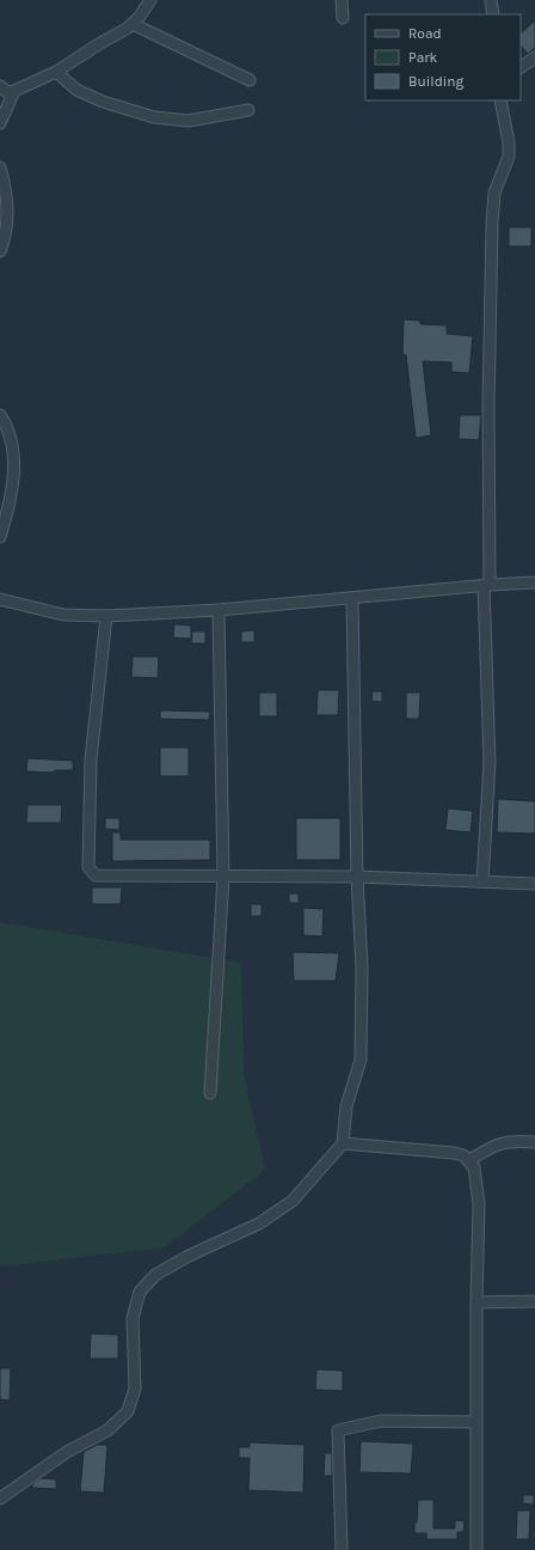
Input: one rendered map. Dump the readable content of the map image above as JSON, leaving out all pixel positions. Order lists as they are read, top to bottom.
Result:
{
  "legend": ["Road", "Park", "Building"]
}
